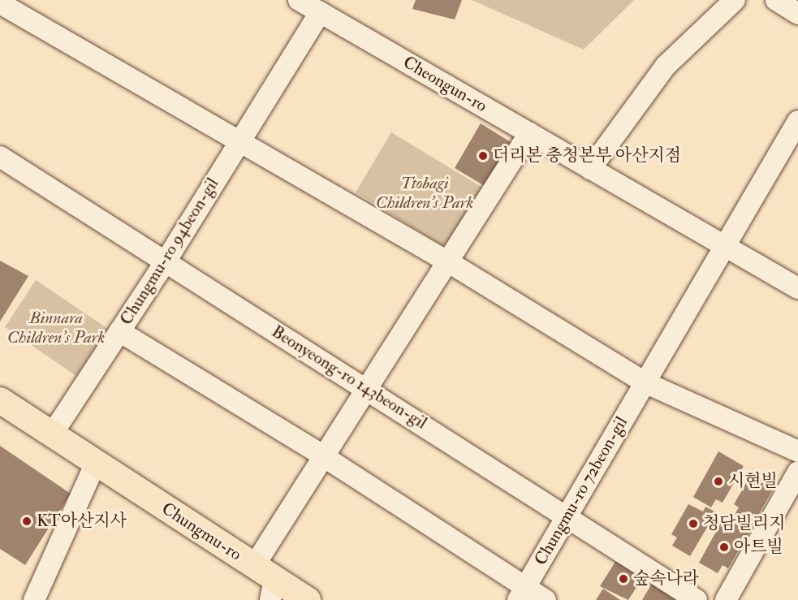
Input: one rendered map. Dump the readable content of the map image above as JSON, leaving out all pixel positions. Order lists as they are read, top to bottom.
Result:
{
  "streets": {
    "main road": ["Chungmu-ro"],
    "street": [
      "Cheongun-ro",
      "Chungmu-ro 94beon-gil",
      "Beonyeong-ro 143beon-gil",
      "Chungmu-ro 72beon-gil"
    ]
  },
  "crossings": [
    ["Cheongun-ro", "Chungmu-ro 94beon-gil"],
    ["Cheongun-ro", "Chungmu-ro 72beon-gil"],
    ["Chungmu-ro 94beon-gil", "Beonyeong-ro 143beon-gil"],
    ["Chungmu-ro 94beon-gil", "Chungmu-ro"],
    ["Beonyeong-ro 143beon-gil", "Chungmu-ro 72beon-gil"]
  ],
  "parks": ["Ttobagi Children's Park", "Binnara Children's Park"],
  "places": [
    "더리본 충청본부 아산지점",
    "시현빌",
    "KT아산지사",
    "청담빌리지",
    "아트빌",
    "숲속나라"
  ]
}
